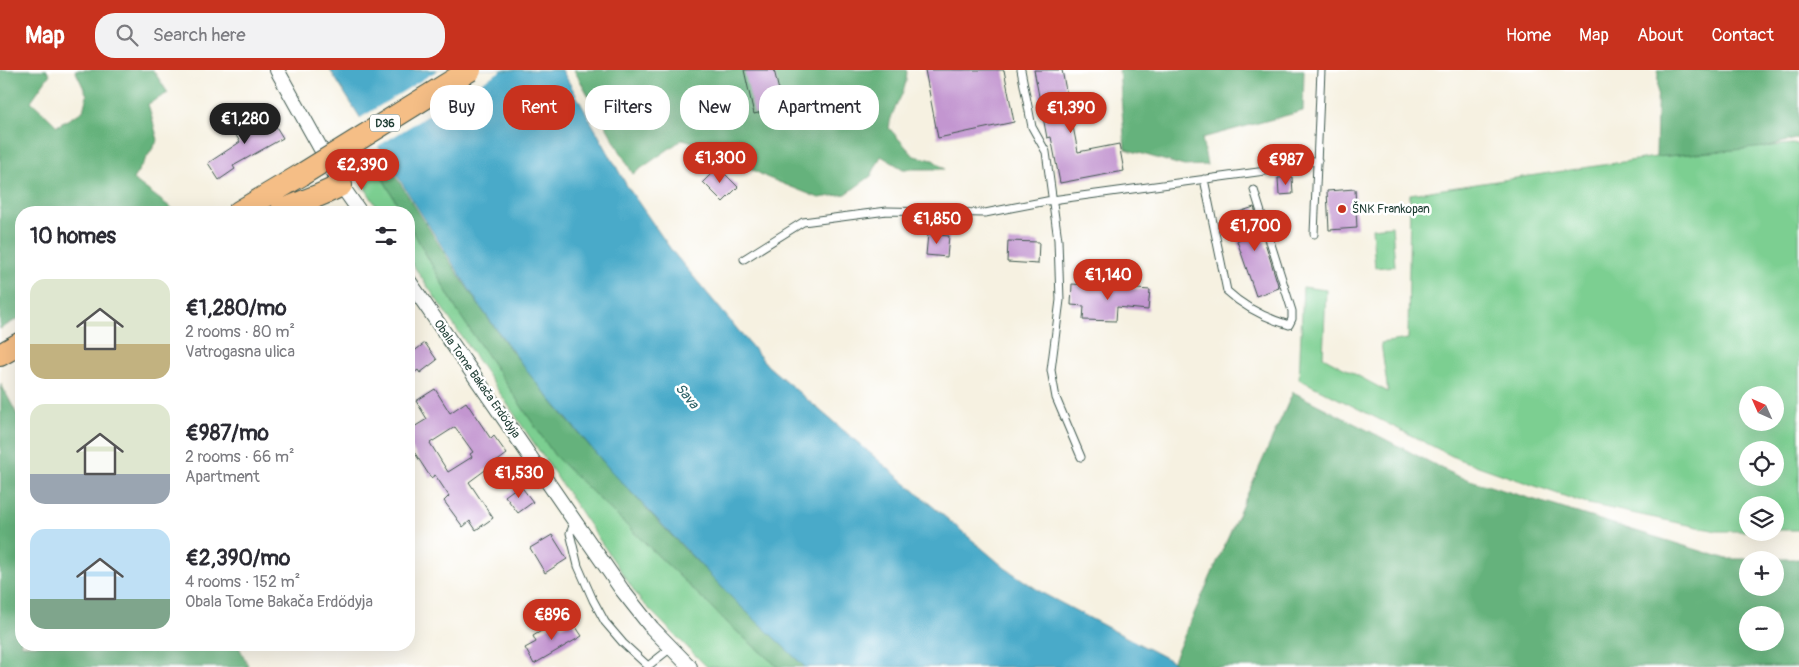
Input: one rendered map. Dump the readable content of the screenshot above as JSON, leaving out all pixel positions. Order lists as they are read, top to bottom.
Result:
{
  "streets": {
    "main road": ["D36"],
    "street": ["Obala Tome Bakača Erdödyja"]
  },
  "water": ["Sava"],
  "places": ["ŠNK Frankopan"],
  "north": "top left",
  "page": {
    "header": "Map",
    "search": "Search here",
    "nav": [
      "Home",
      "Map",
      "About",
      "Contact"
    ],
    "chip": [
      "Buy",
      "Rent",
      "Filters",
      "New",
      "Apartment"
    ],
    "price": [
      "€1,390",
      "€1,280",
      "€1,300",
      "€987",
      "€2,390",
      "€1,850",
      "€1,700",
      "€1,140",
      "€1,530",
      "€896"
    ],
    "heading": "10 homes",
    "list": [
      {
        "name": "€1,280/mo",
        "note": "2 rooms · 80 m² · Vatrogasna ulica"
      },
      {
        "name": "€987/mo",
        "note": "2 rooms · 66 m² · Apartment"
      },
      {
        "name": "€2,390/mo",
        "note": "4 rooms · 152 m² · Obala Tome Bakača Erdödyja"
      }
    ],
    "map_buttons": ["+", "−"]
  }
}
